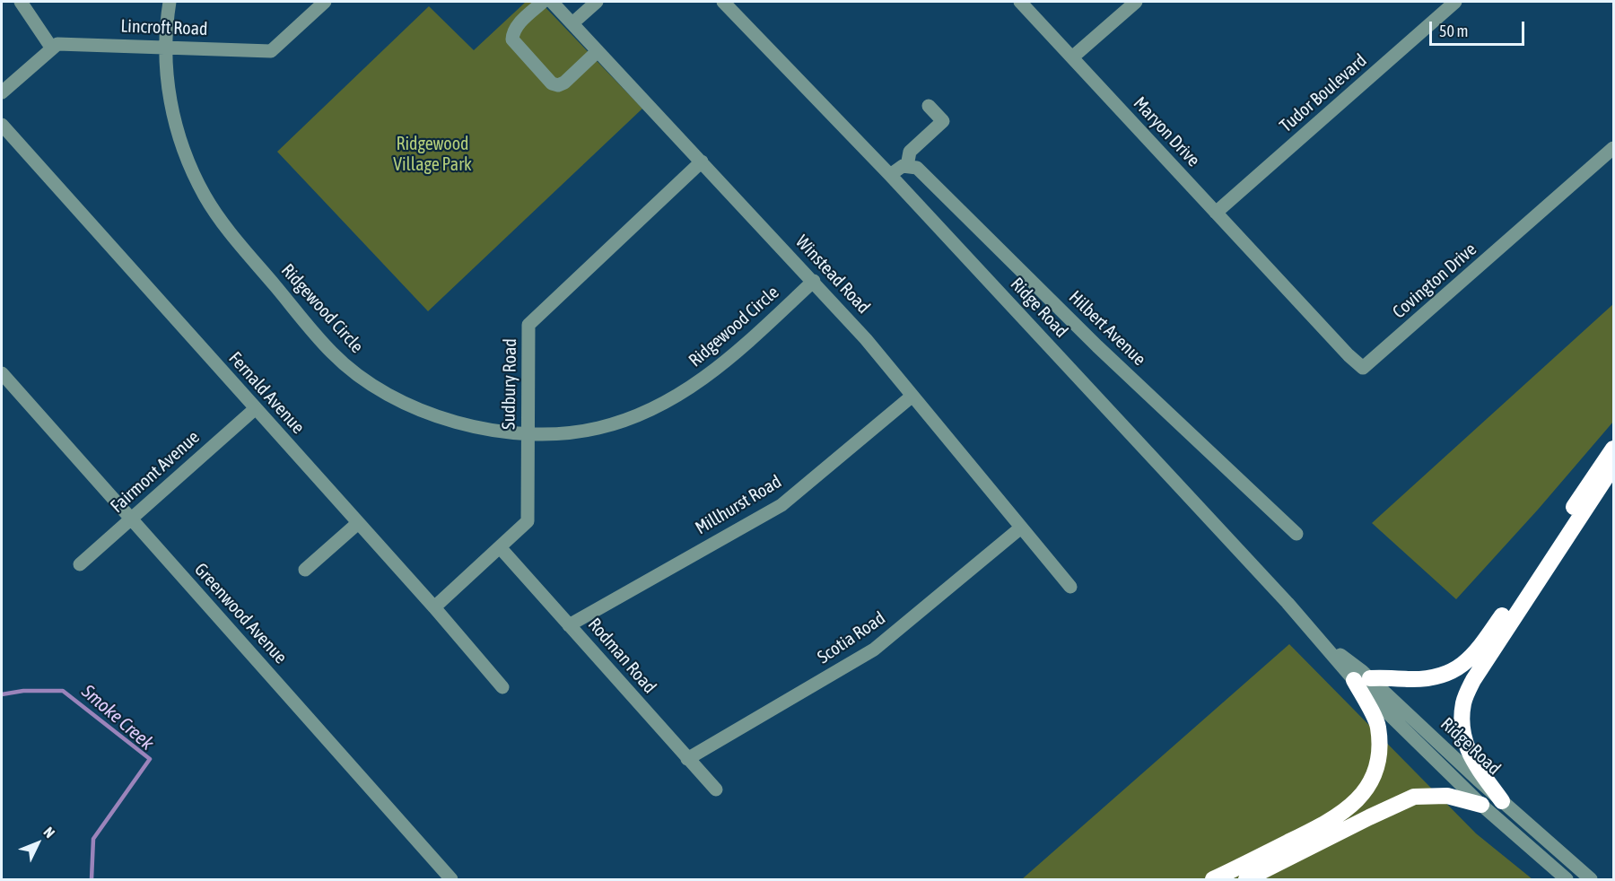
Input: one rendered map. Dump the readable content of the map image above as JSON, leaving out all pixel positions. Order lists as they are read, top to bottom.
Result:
{
  "streets": {
    "street": [
      "Lincroft Road",
      "Tudor Boulevard",
      "Maryon Drive",
      "Winstead Road",
      "Covington Drive",
      "Ridge Road",
      "Ridgewood Circle",
      "Hilbert Avenue",
      "Sudbury Road",
      "Fernald Avenue",
      "Fairmont Avenue",
      "Millhurst Road",
      "Greenwood Avenue",
      "Scotia Road",
      "Rodman Road"
    ]
  },
  "crossings": [
    ["Lincroft Road", "Ridgewood Circle"],
    ["Tudor Boulevard", "Maryon Drive"],
    ["Maryon Drive", "Covington Drive"],
    ["Winstead Road", "Ridgewood Circle"],
    ["Winstead Road", "Sudbury Road"],
    ["Winstead Road", "Millhurst Road"],
    ["Winstead Road", "Scotia Road"],
    ["Ridgewood Circle", "Sudbury Road"],
    ["Sudbury Road", "Fernald Avenue"],
    ["Sudbury Road", "Rodman Road"],
    ["Fernald Avenue", "Fairmont Avenue"],
    ["Fairmont Avenue", "Greenwood Avenue"],
    ["Millhurst Road", "Rodman Road"],
    ["Scotia Road", "Rodman Road"]
  ],
  "water": ["Smoke Creek"],
  "parks": ["Ridgewood Village Park"],
  "scale_bar": "50 m",
  "north": "top right"
}
